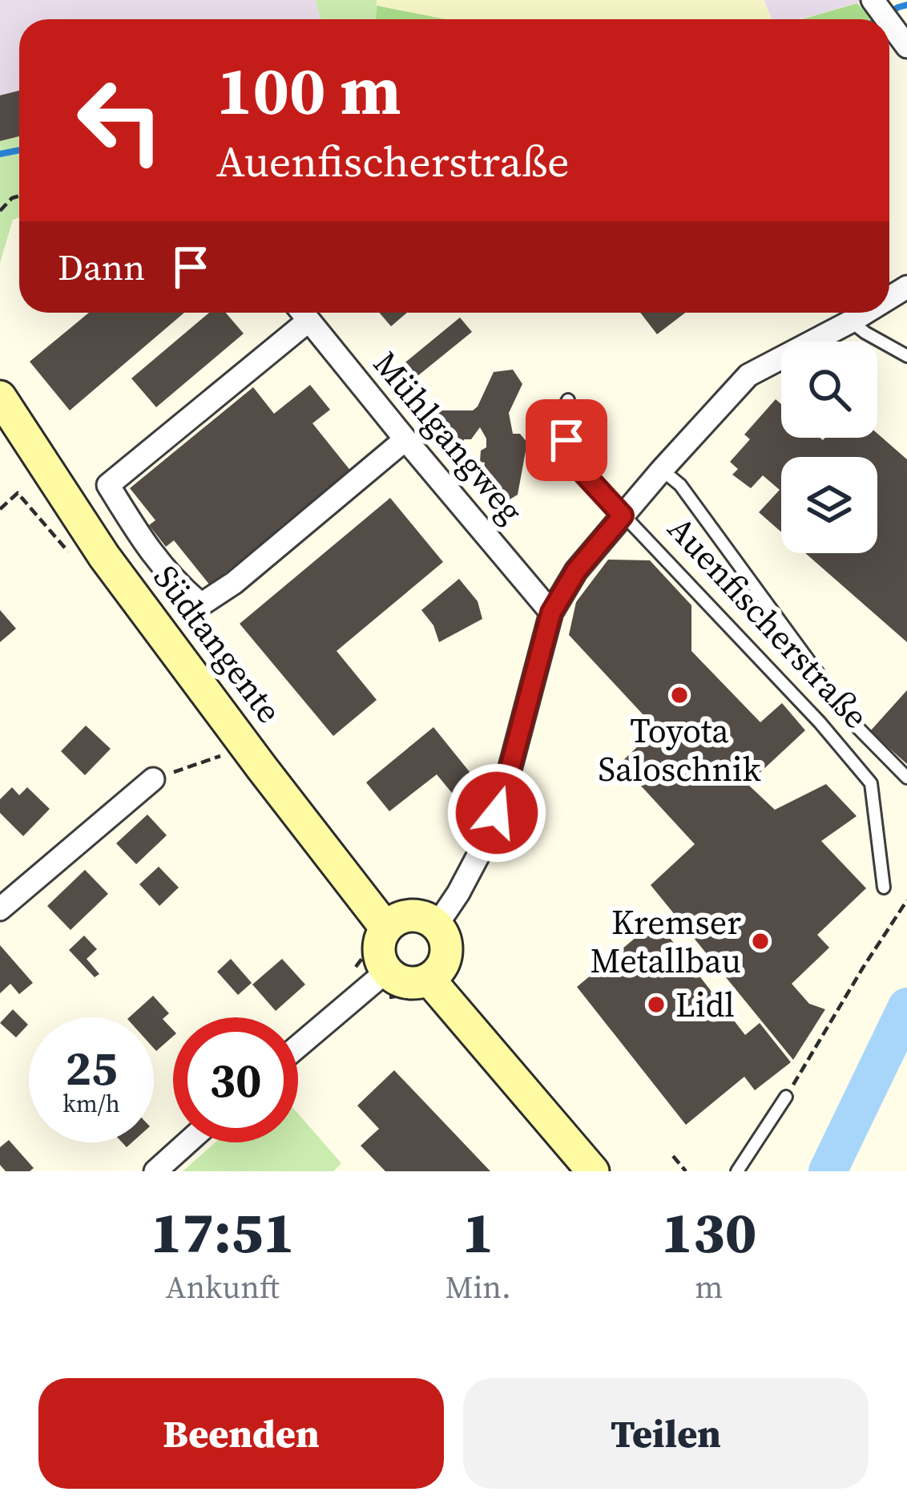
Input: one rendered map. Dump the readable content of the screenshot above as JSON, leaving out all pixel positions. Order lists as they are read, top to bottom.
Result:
{
  "streets": {
    "main road": ["Südtangente"],
    "street": ["Mühlgangweg", "Auenfischerstraße"]
  },
  "crossings": [
    ["Mühlgangweg", "Auenfischerstraße"],
    ["Auenfischerstraße", "Südtangente"]
  ],
  "places": ["Toyota Saloschnik", "Kremser Metallbau", "Lidl"],
  "page": {
    "turn": ["100 m", "Auenfischerstraße"],
    "then": "Dann",
    "speed": "25 km/h",
    "limit": "30",
    "eta": [
      "17:51",
      "Ankunft",
      "1",
      "Min.",
      "130",
      "m"
    ],
    "buttons": ["Beenden", "Teilen"]
  }
}
